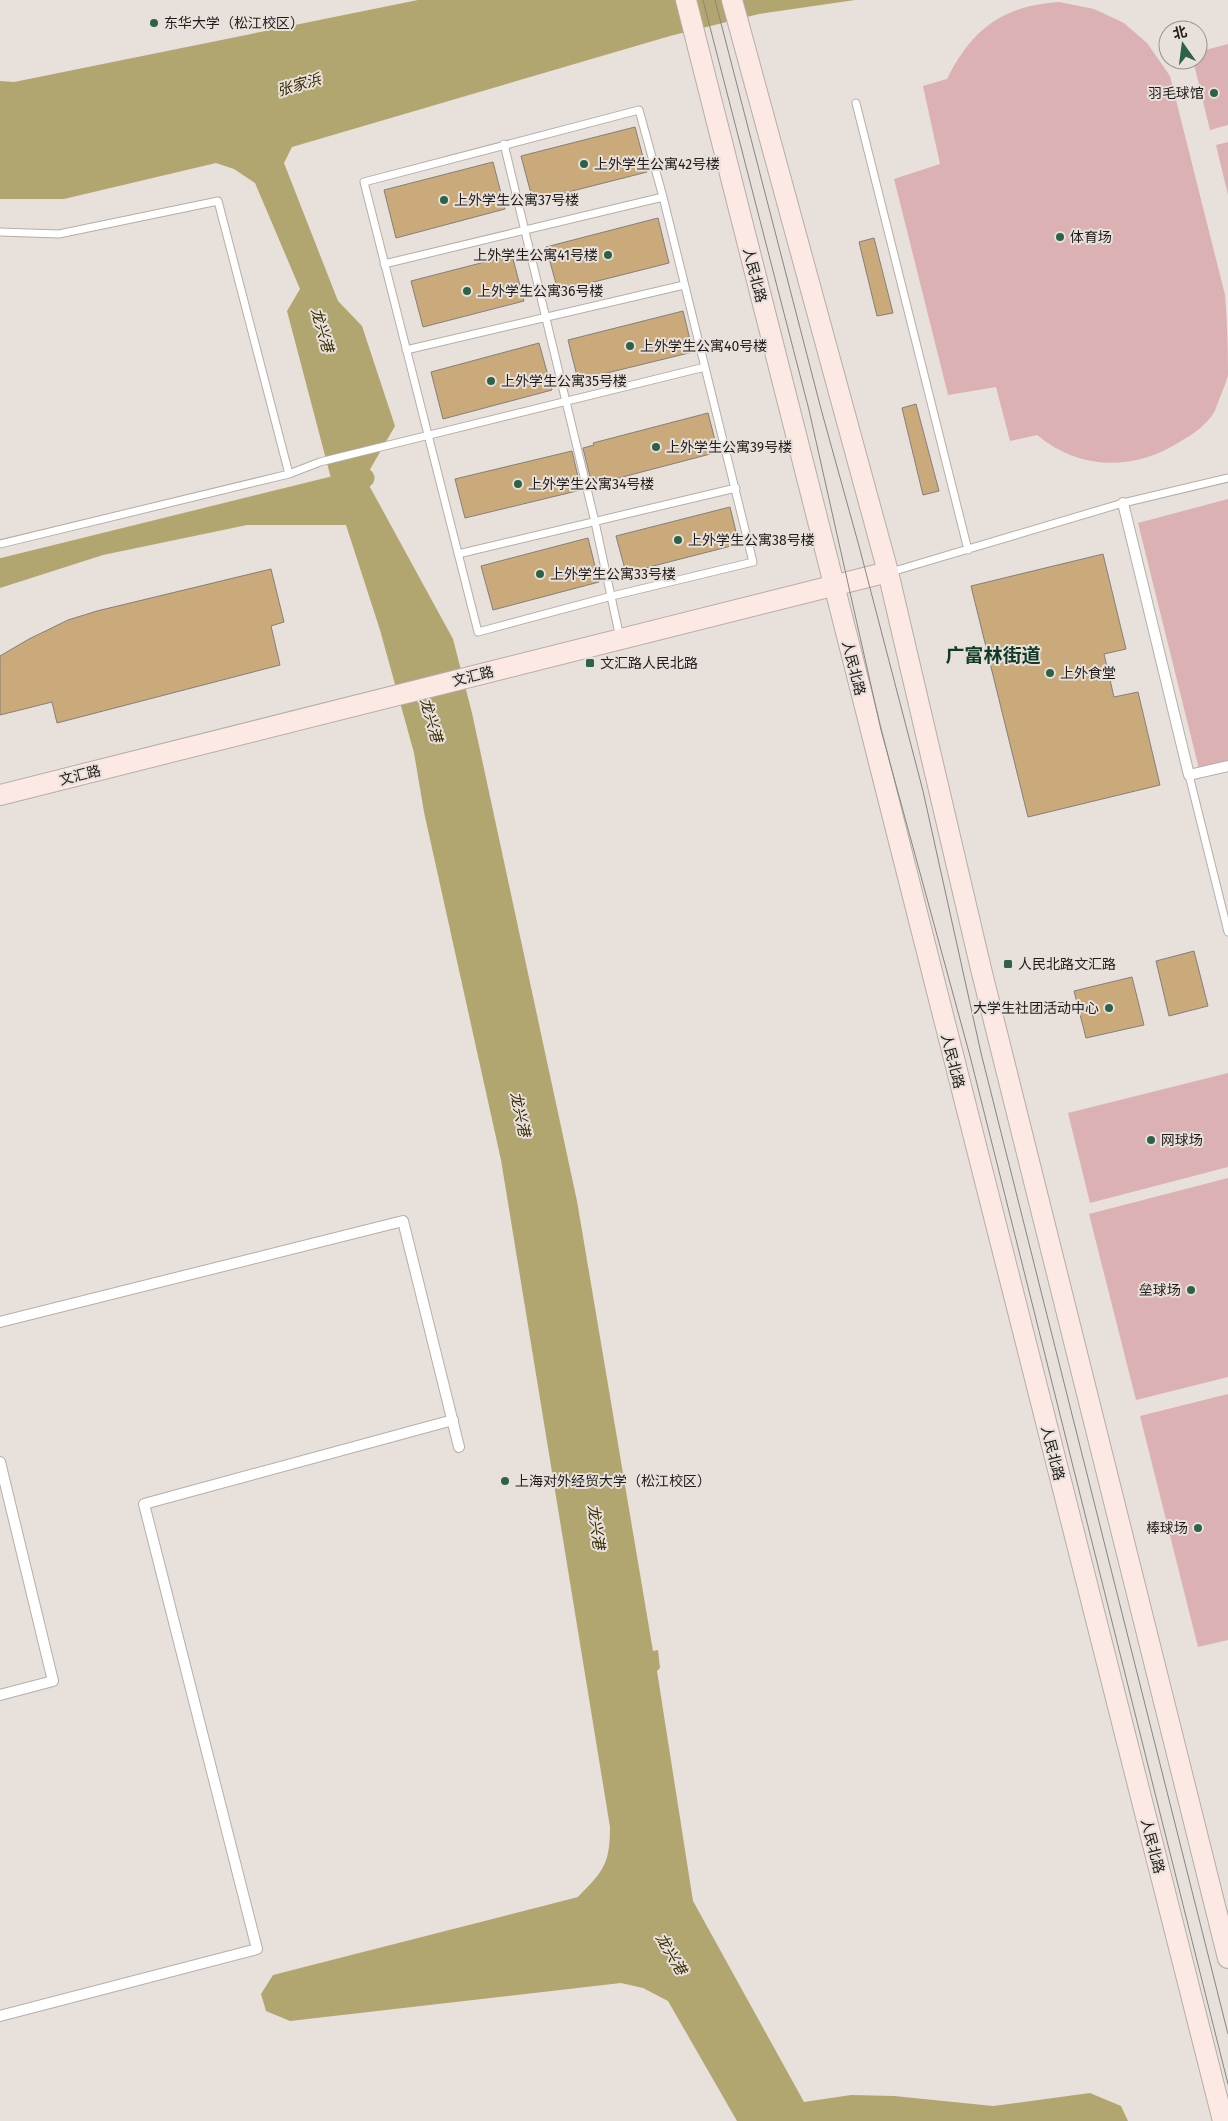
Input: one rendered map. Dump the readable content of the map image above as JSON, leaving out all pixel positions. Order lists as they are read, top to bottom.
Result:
{
  "streets": {
    "main road": ["人民北路", "文汇路"]
  },
  "crossings": [
    ["人民北路", "文汇路"]
  ],
  "districts": ["广富林街道"],
  "water": ["张家浜", "龙兴港"],
  "places": {
    "other": [
      "东华大学（松江校区）",
      "羽毛球馆",
      "上外学生公寓42号楼",
      "上外学生公寓37号楼",
      "体育场",
      "上外学生公寓41号楼",
      "上外学生公寓36号楼",
      "上外学生公寓40号楼",
      "上外学生公寓35号楼",
      "上外学生公寓39号楼",
      "上外学生公寓34号楼",
      "上外学生公寓38号楼",
      "上外学生公寓33号楼",
      "上外食堂",
      "大学生社团活动中心",
      "网球场",
      "垒球场",
      "上海对外经贸大学（松江校区）",
      "棒球场"
    ],
    "transit": ["文汇路人民北路", "人民北路文汇路"]
  },
  "north": "top"
}
